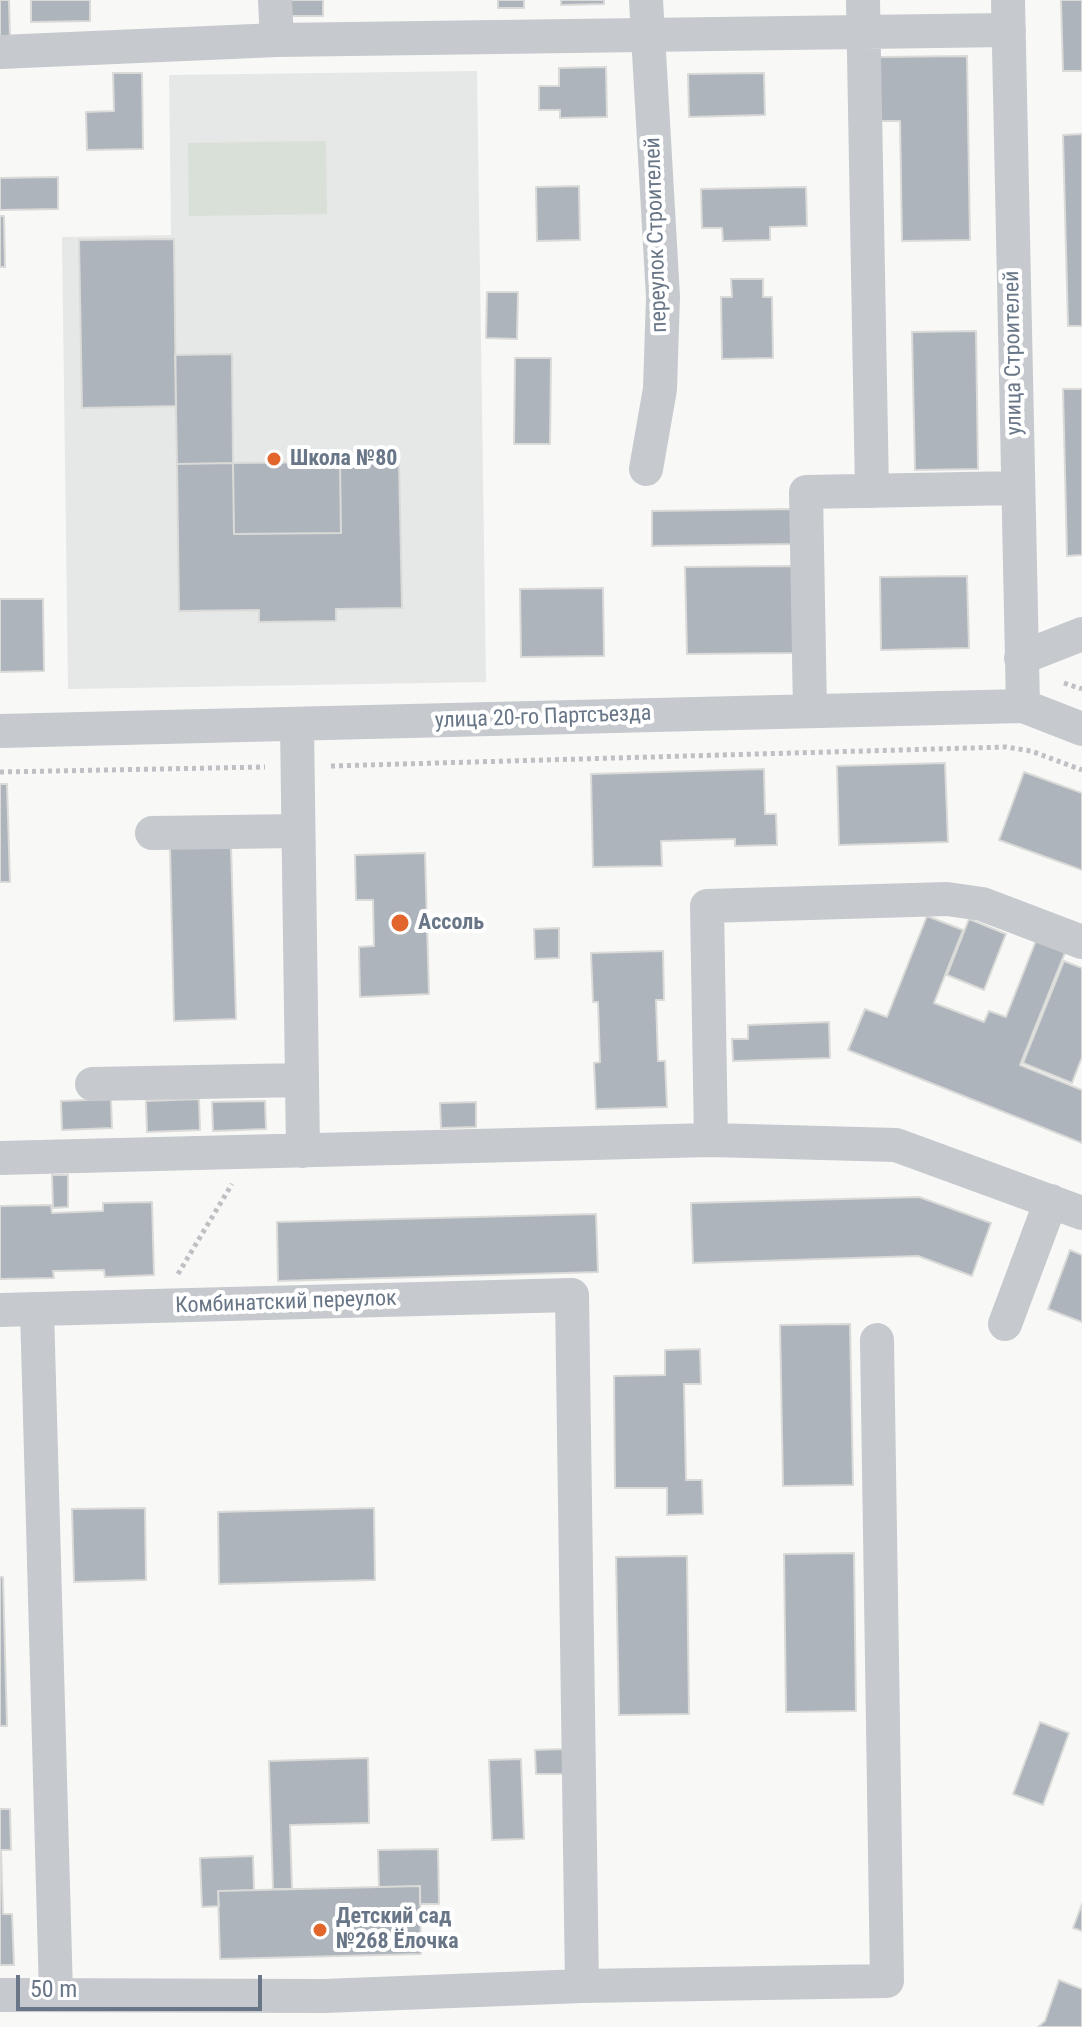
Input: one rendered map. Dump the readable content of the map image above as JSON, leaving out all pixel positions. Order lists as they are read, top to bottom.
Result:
{
  "streets": {
    "street": [
      "переулок Строителей",
      "улица Строителей",
      "улица 20-го Партсъезда",
      "Комбинатский переулок"
    ]
  },
  "crossings": [
    ["улица Строителей", "улица 20-го Партсъезда"]
  ],
  "places": ["Школа №80", "Ассоль", "Детский сад №268 Ёлочка"],
  "scale_bar": "50 m"
}
